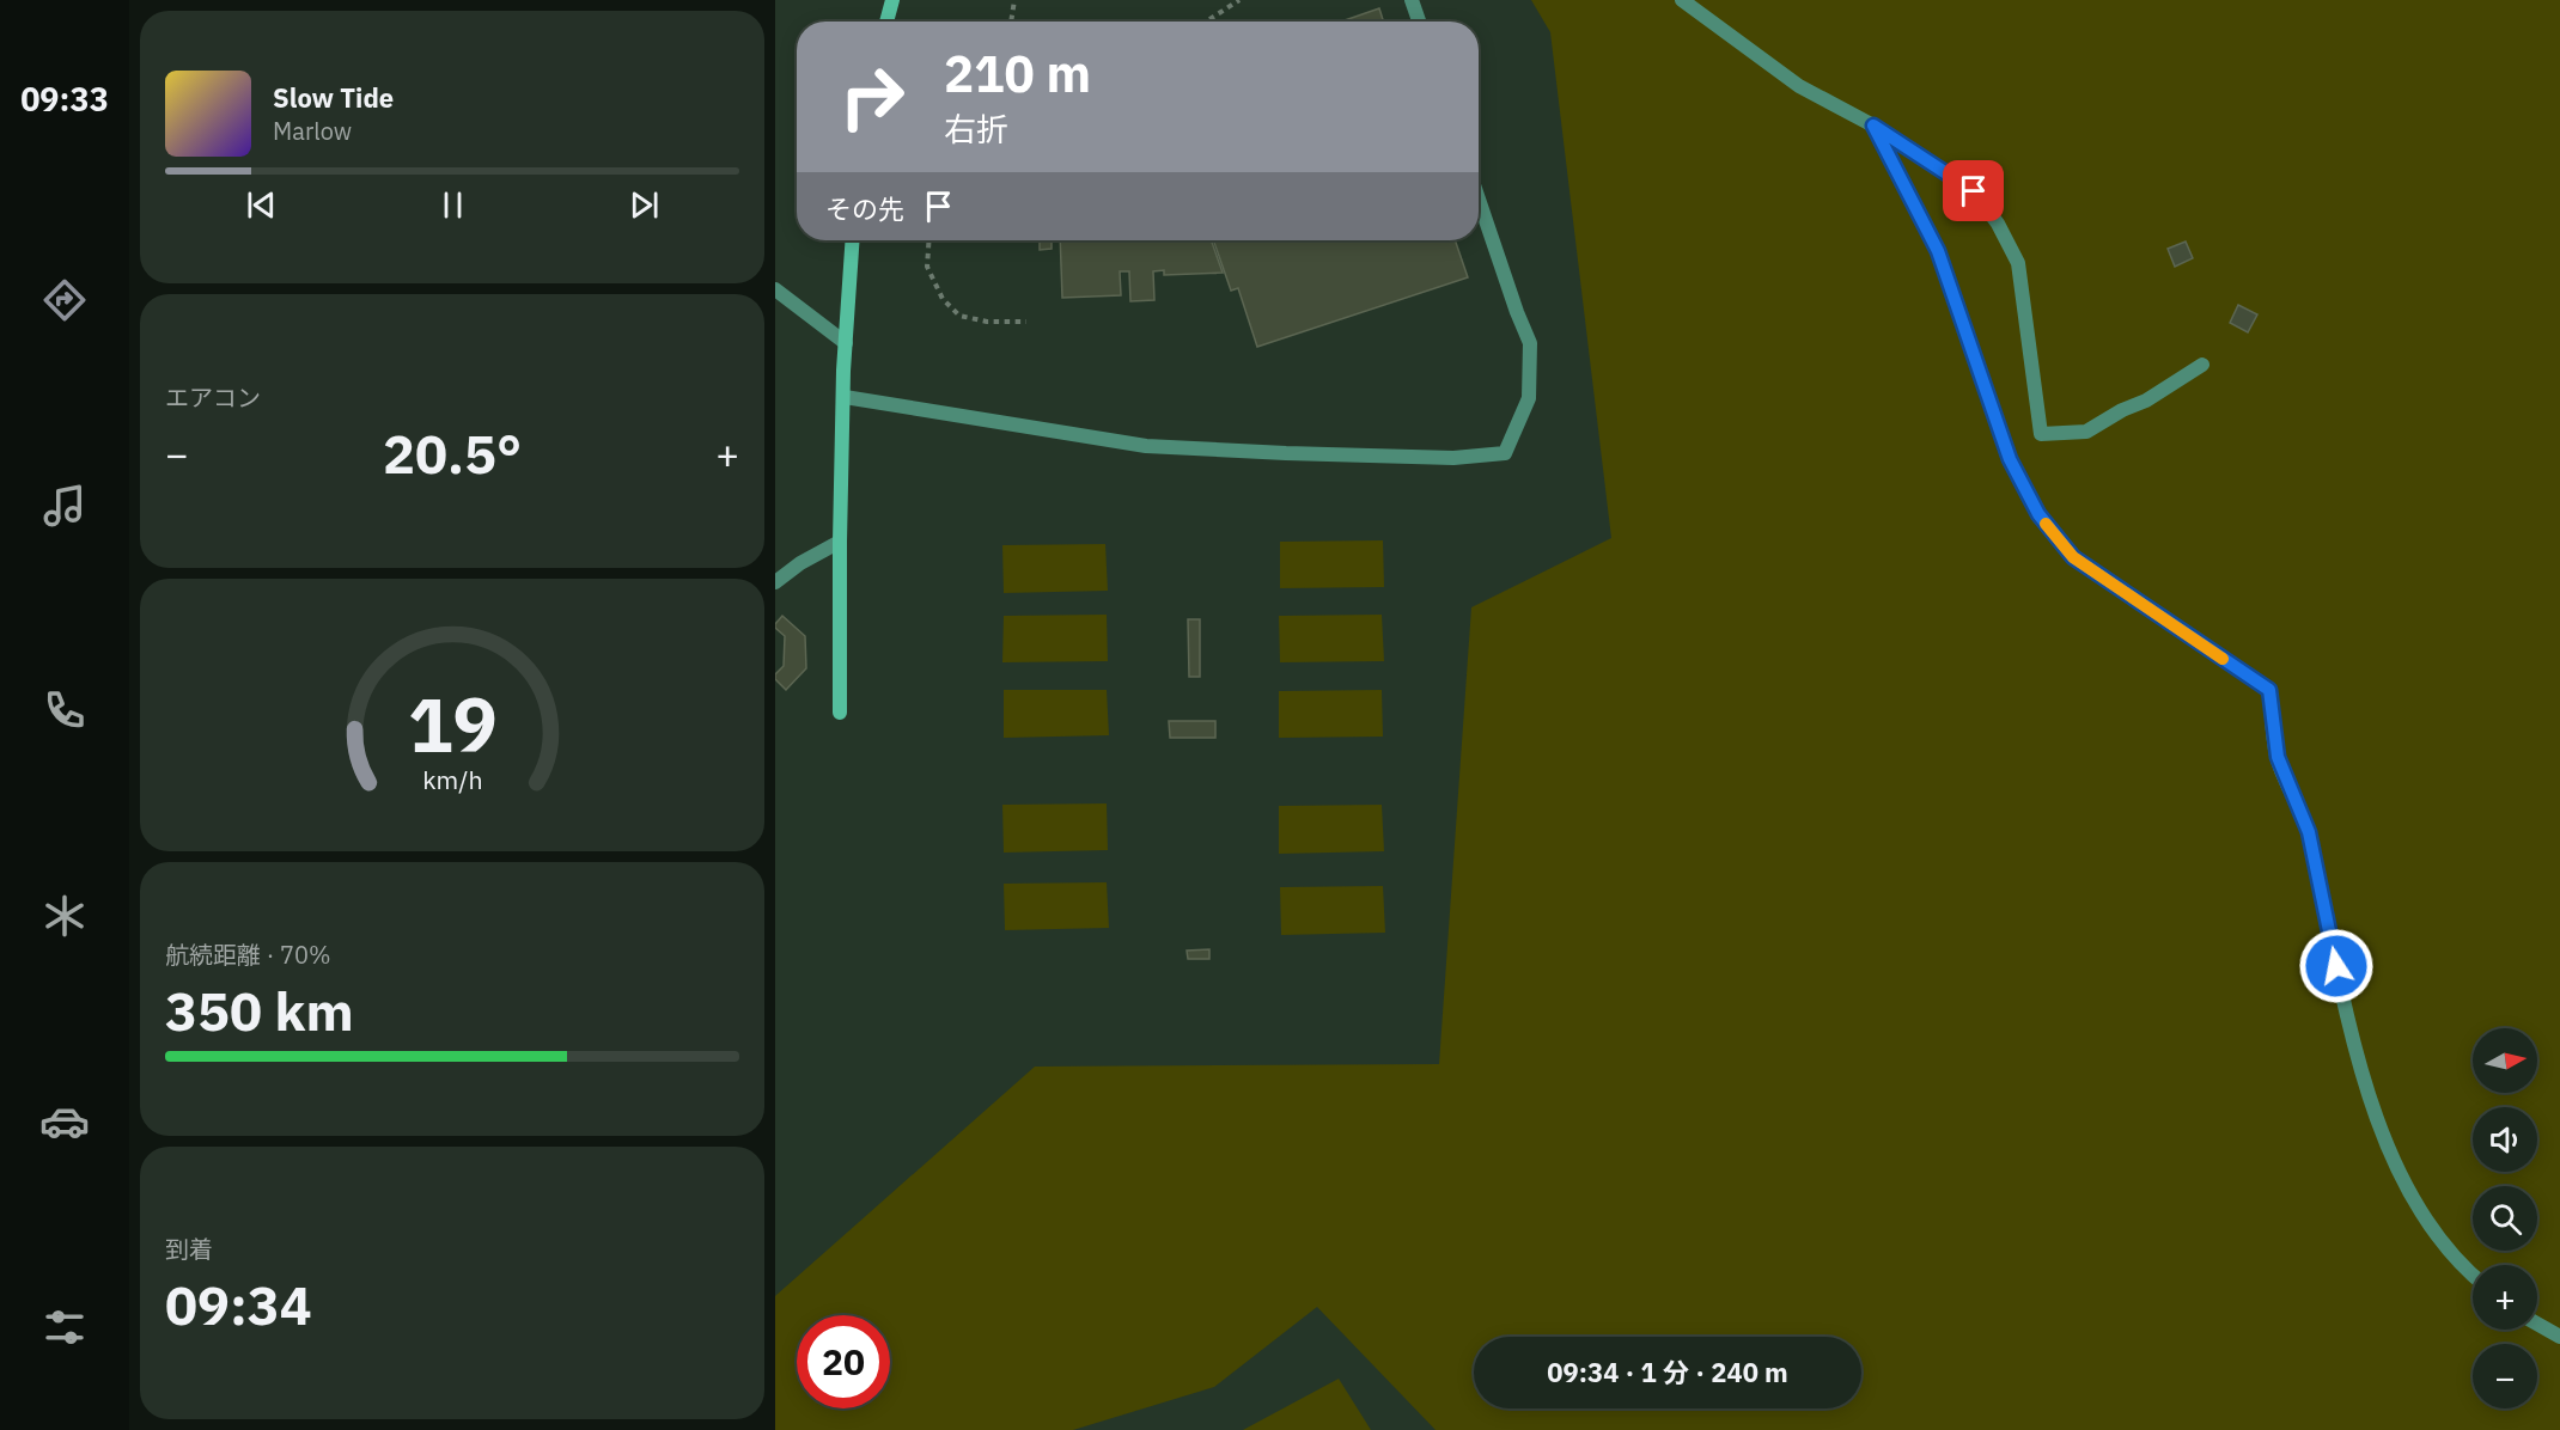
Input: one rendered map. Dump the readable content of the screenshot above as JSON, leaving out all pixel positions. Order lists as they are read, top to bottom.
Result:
{
  "north": "right",
  "page": {
    "tabs": "09:33",
    "turn": ["210 m", "右折"],
    "song": ["Slow Tide", "Marlow"],
    "then": "その先",
    "tile": [
      "エアコン",
      ["航続距離 · 70%", "350 km"],
      ["到着", "09:34"]
    ],
    "heat": ["−", "20.5°", "+"],
    "map_buttons": ["+", "−"],
    "limit": "20",
    "trip": "09:34 · 1 分 · 240 m",
    "gauge": ["19", "km/h"]
  }
}
